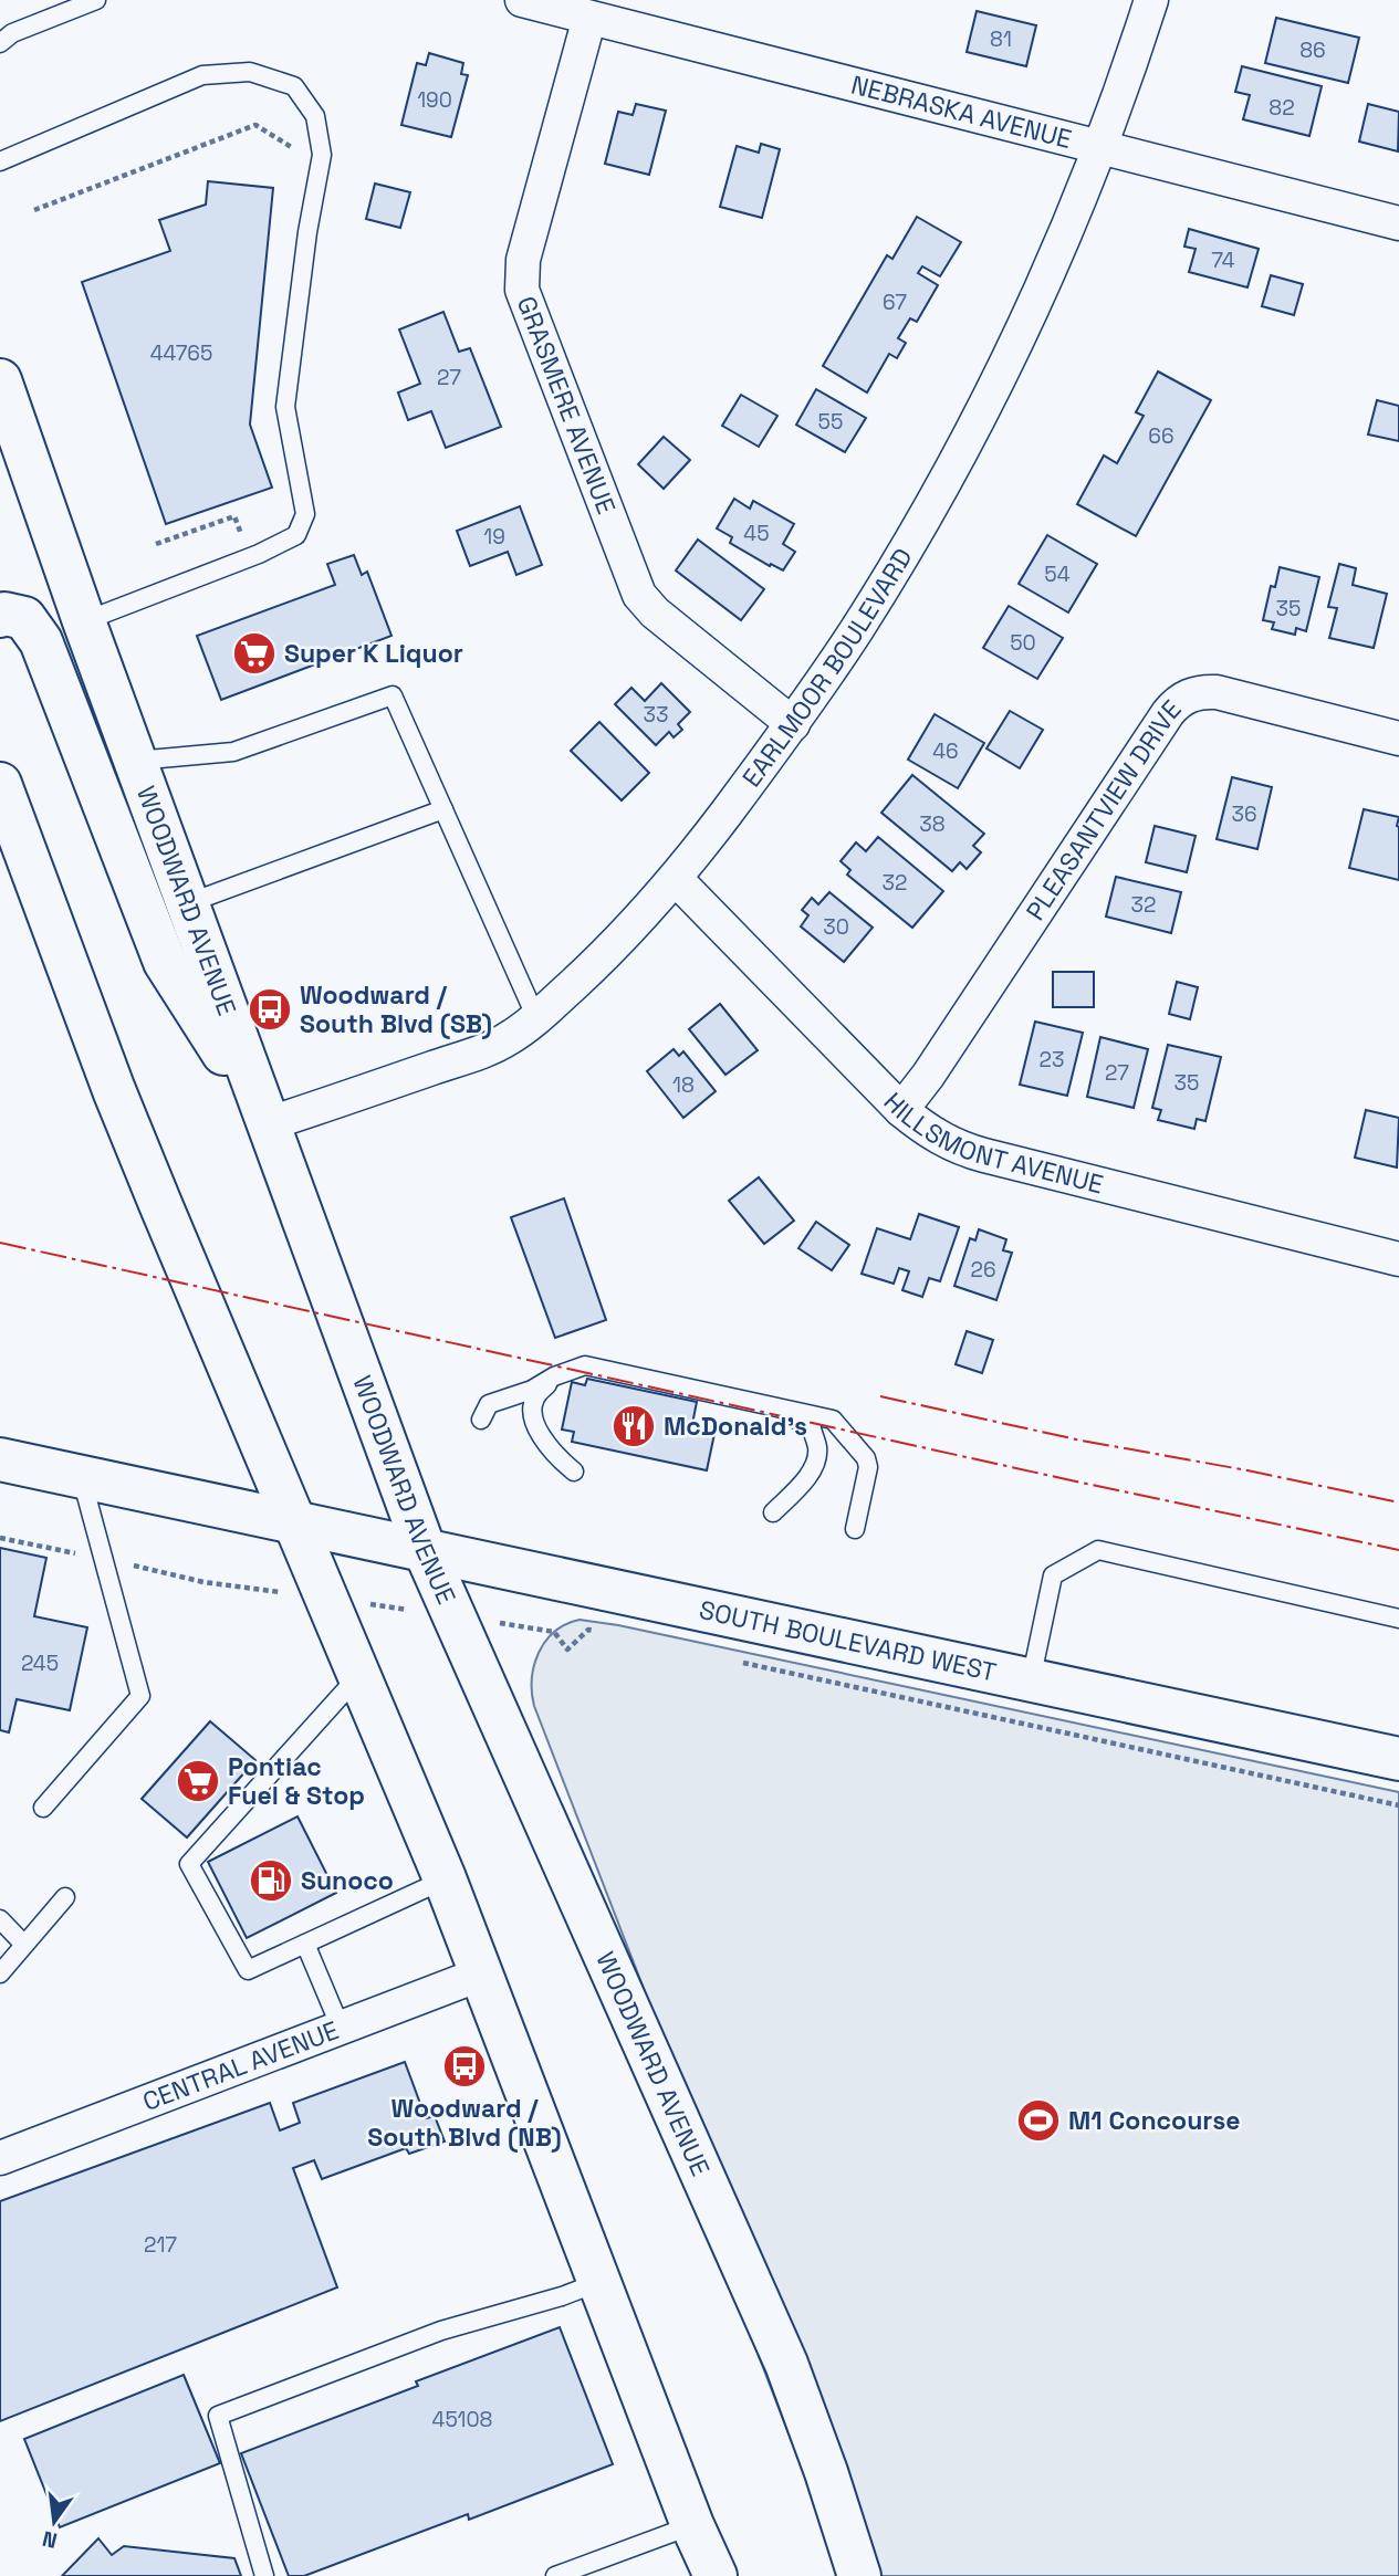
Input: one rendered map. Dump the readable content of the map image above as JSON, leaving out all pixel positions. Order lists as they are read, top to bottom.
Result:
{
  "streets": {
    "main road": ["WOODWARD AVENUE", "SOUTH BOULEVARD WEST"],
    "street": [
      "NEBRASKA AVENUE",
      "GRASMERE AVENUE",
      "EARLMOOR BOULEVARD",
      "PLEASANTVIEW DRIVE",
      "HILLSMONT AVENUE",
      "CENTRAL AVENUE"
    ]
  },
  "crossings": [
    ["NEBRASKA AVENUE", "GRASMERE AVENUE"],
    ["NEBRASKA AVENUE", "EARLMOOR BOULEVARD"],
    ["GRASMERE AVENUE", "EARLMOOR BOULEVARD"],
    ["EARLMOOR BOULEVARD", "WOODWARD AVENUE"],
    ["EARLMOOR BOULEVARD", "HILLSMONT AVENUE"],
    ["PLEASANTVIEW DRIVE", "HILLSMONT AVENUE"],
    ["WOODWARD AVENUE", "SOUTH BOULEVARD WEST"]
  ],
  "places": {
    "supermarket": ["Super K Liquor", "Pontiac Fuel & Stop"],
    "bus stop": ["Woodward / South Blvd (SB)", "Woodward / South Blvd (NB)"],
    "restaurant": ["McDonald's"],
    "fuel station": ["Sunoco"],
    "sports": ["M1 Concourse"]
  },
  "house_numbers": [
    "81",
    "86",
    "190",
    "82",
    "74",
    "67",
    "44765",
    "27",
    "55",
    "66",
    "45",
    "19",
    "54",
    "35",
    "50",
    "33",
    "46",
    "36",
    "38",
    "32",
    "32",
    "30",
    "23",
    "27",
    "35",
    "18",
    "26",
    "245",
    "217",
    "45108"
  ],
  "north": "bottom"
}
